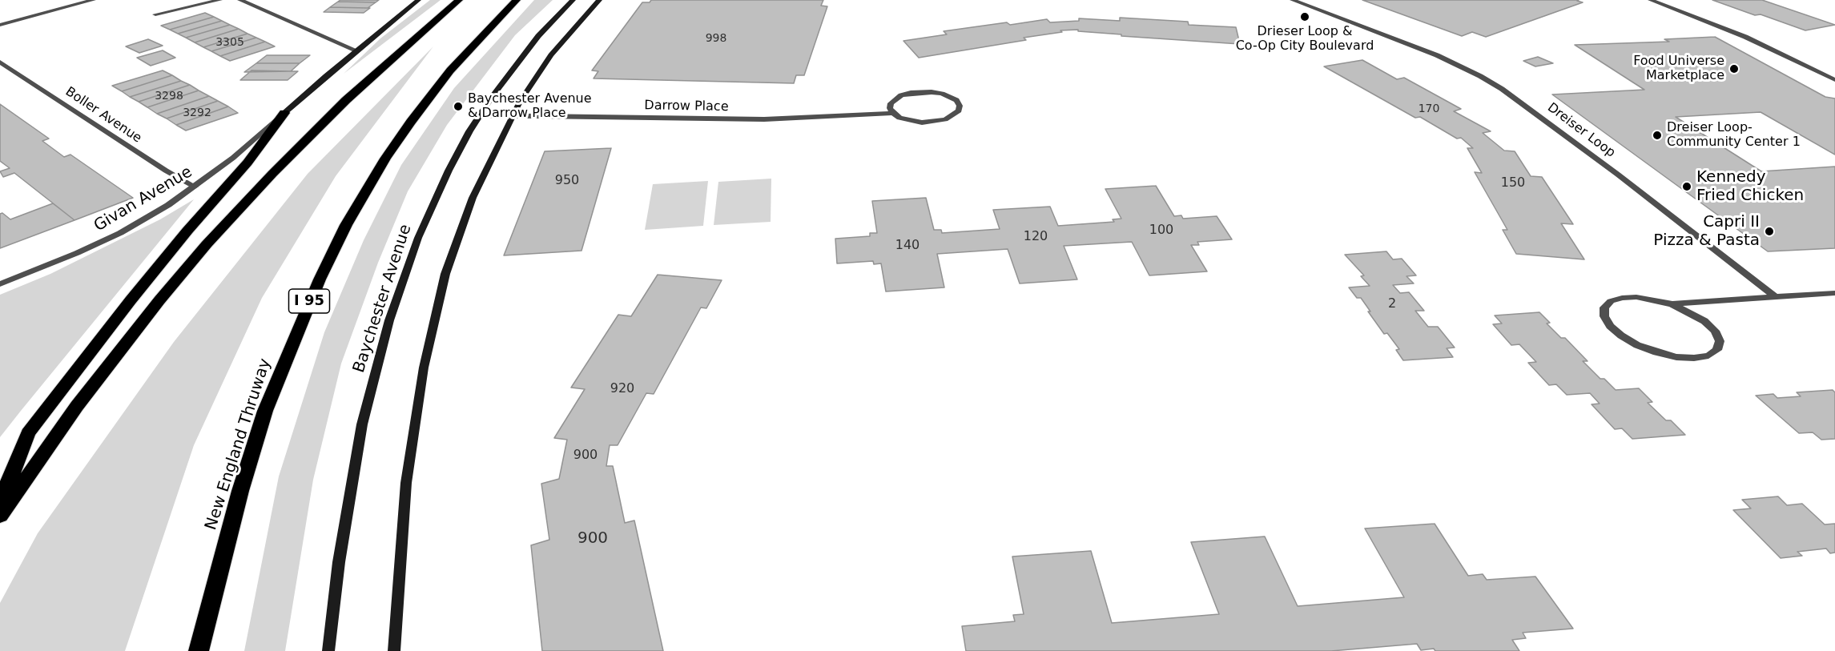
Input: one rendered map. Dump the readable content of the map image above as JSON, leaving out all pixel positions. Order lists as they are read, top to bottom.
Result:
{
  "streets": {
    "highway": ["I 95", "New England Thruway"],
    "main road": ["Baychester Avenue"],
    "street": [
      "Darrow Place",
      "Boller Avenue",
      "Dreiser Loop",
      "Givan Avenue"
    ]
  },
  "crossings": [
    ["Darrow Place", "Baychester Avenue"],
    ["Boller Avenue", "Givan Avenue"]
  ],
  "places": [
    "Drieser Loop & Co-Op City Boulevard",
    "Food Universe Marketplace",
    "Baychester Avenue & Darrow Place",
    "Dreiser Loop- Community Center 1",
    "Kennedy Fried Chicken",
    "Capri II Pizza & Pasta"
  ],
  "house_numbers": [
    "998",
    "3305",
    "3298",
    "170",
    "3292",
    "950",
    "150",
    "100",
    "120",
    "140",
    "2",
    "920",
    "900",
    "900"
  ]
}
